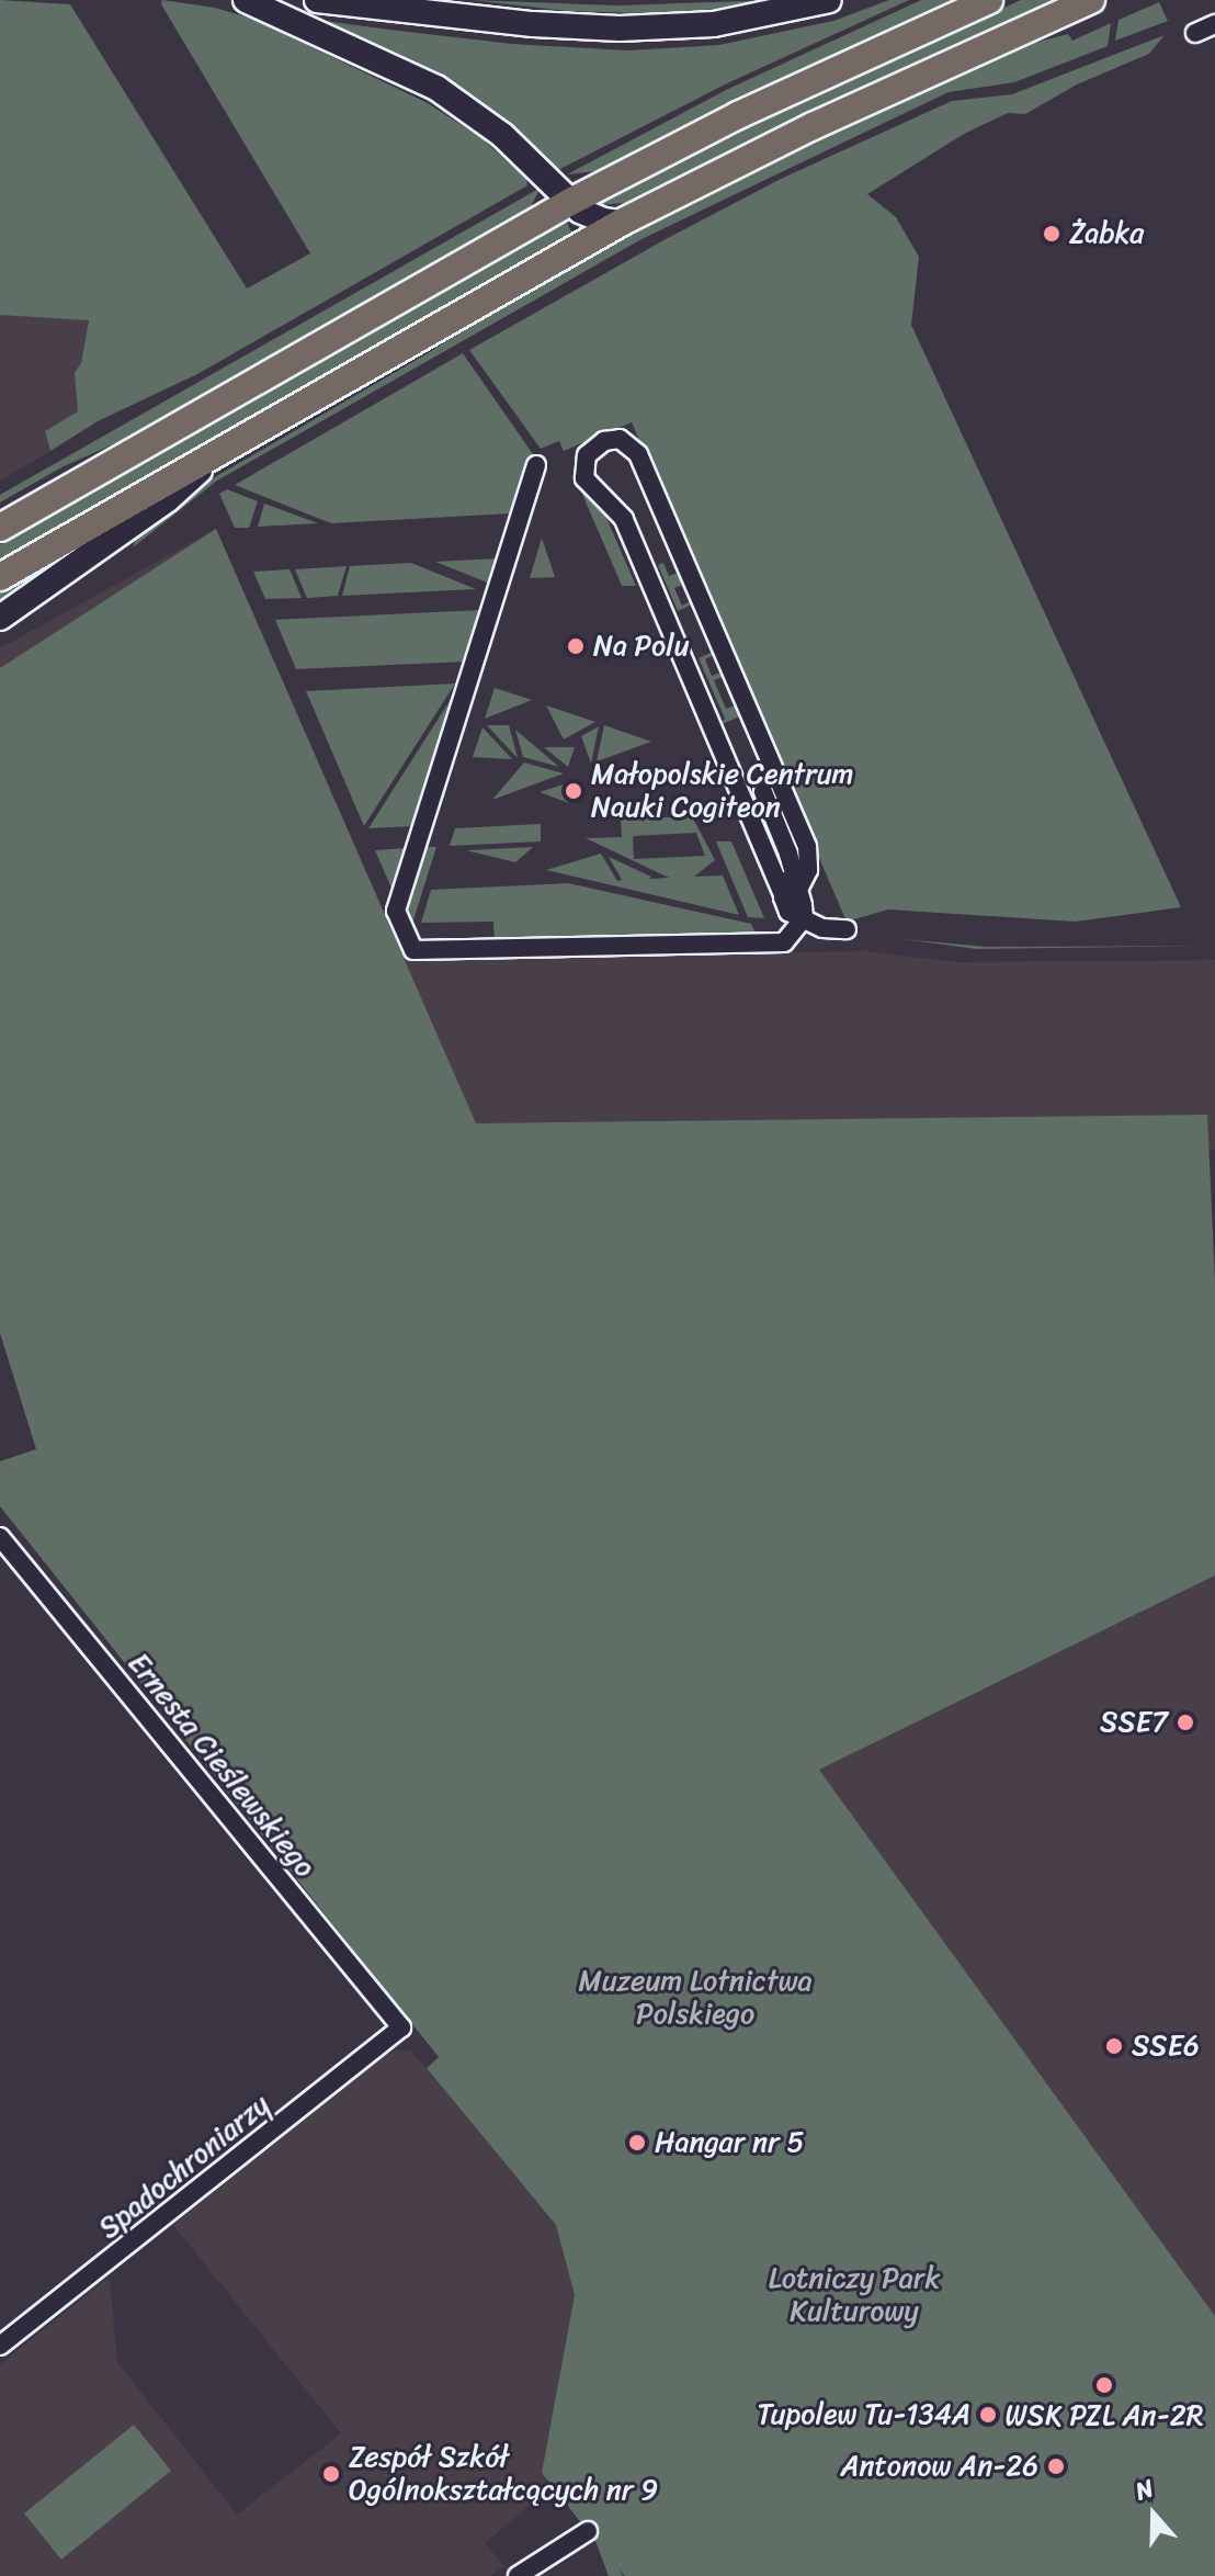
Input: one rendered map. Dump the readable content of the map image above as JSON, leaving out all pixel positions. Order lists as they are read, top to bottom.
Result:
{
  "streets": {
    "street": ["Ernesta Cieślewskiego", "Spadochroniarzy"]
  },
  "crossings": [
    ["Ernesta Cieślewskiego", "Spadochroniarzy"]
  ],
  "parks": ["Muzeum Lotnictwa Polskiego", "Lotniczy Park Kulturowy"],
  "places": [
    "Żabka",
    "Na Polu",
    "Małopolskie Centrum Nauki Cogiteon",
    "SSE7",
    "SSE6",
    "Hangar nr 5",
    "WSK PZL An-2R",
    "Tupolew Tu-134A",
    "Antonow An-26",
    "Zespół Szkół Ogólnokształcących nr 9"
  ],
  "north": "top"
}
